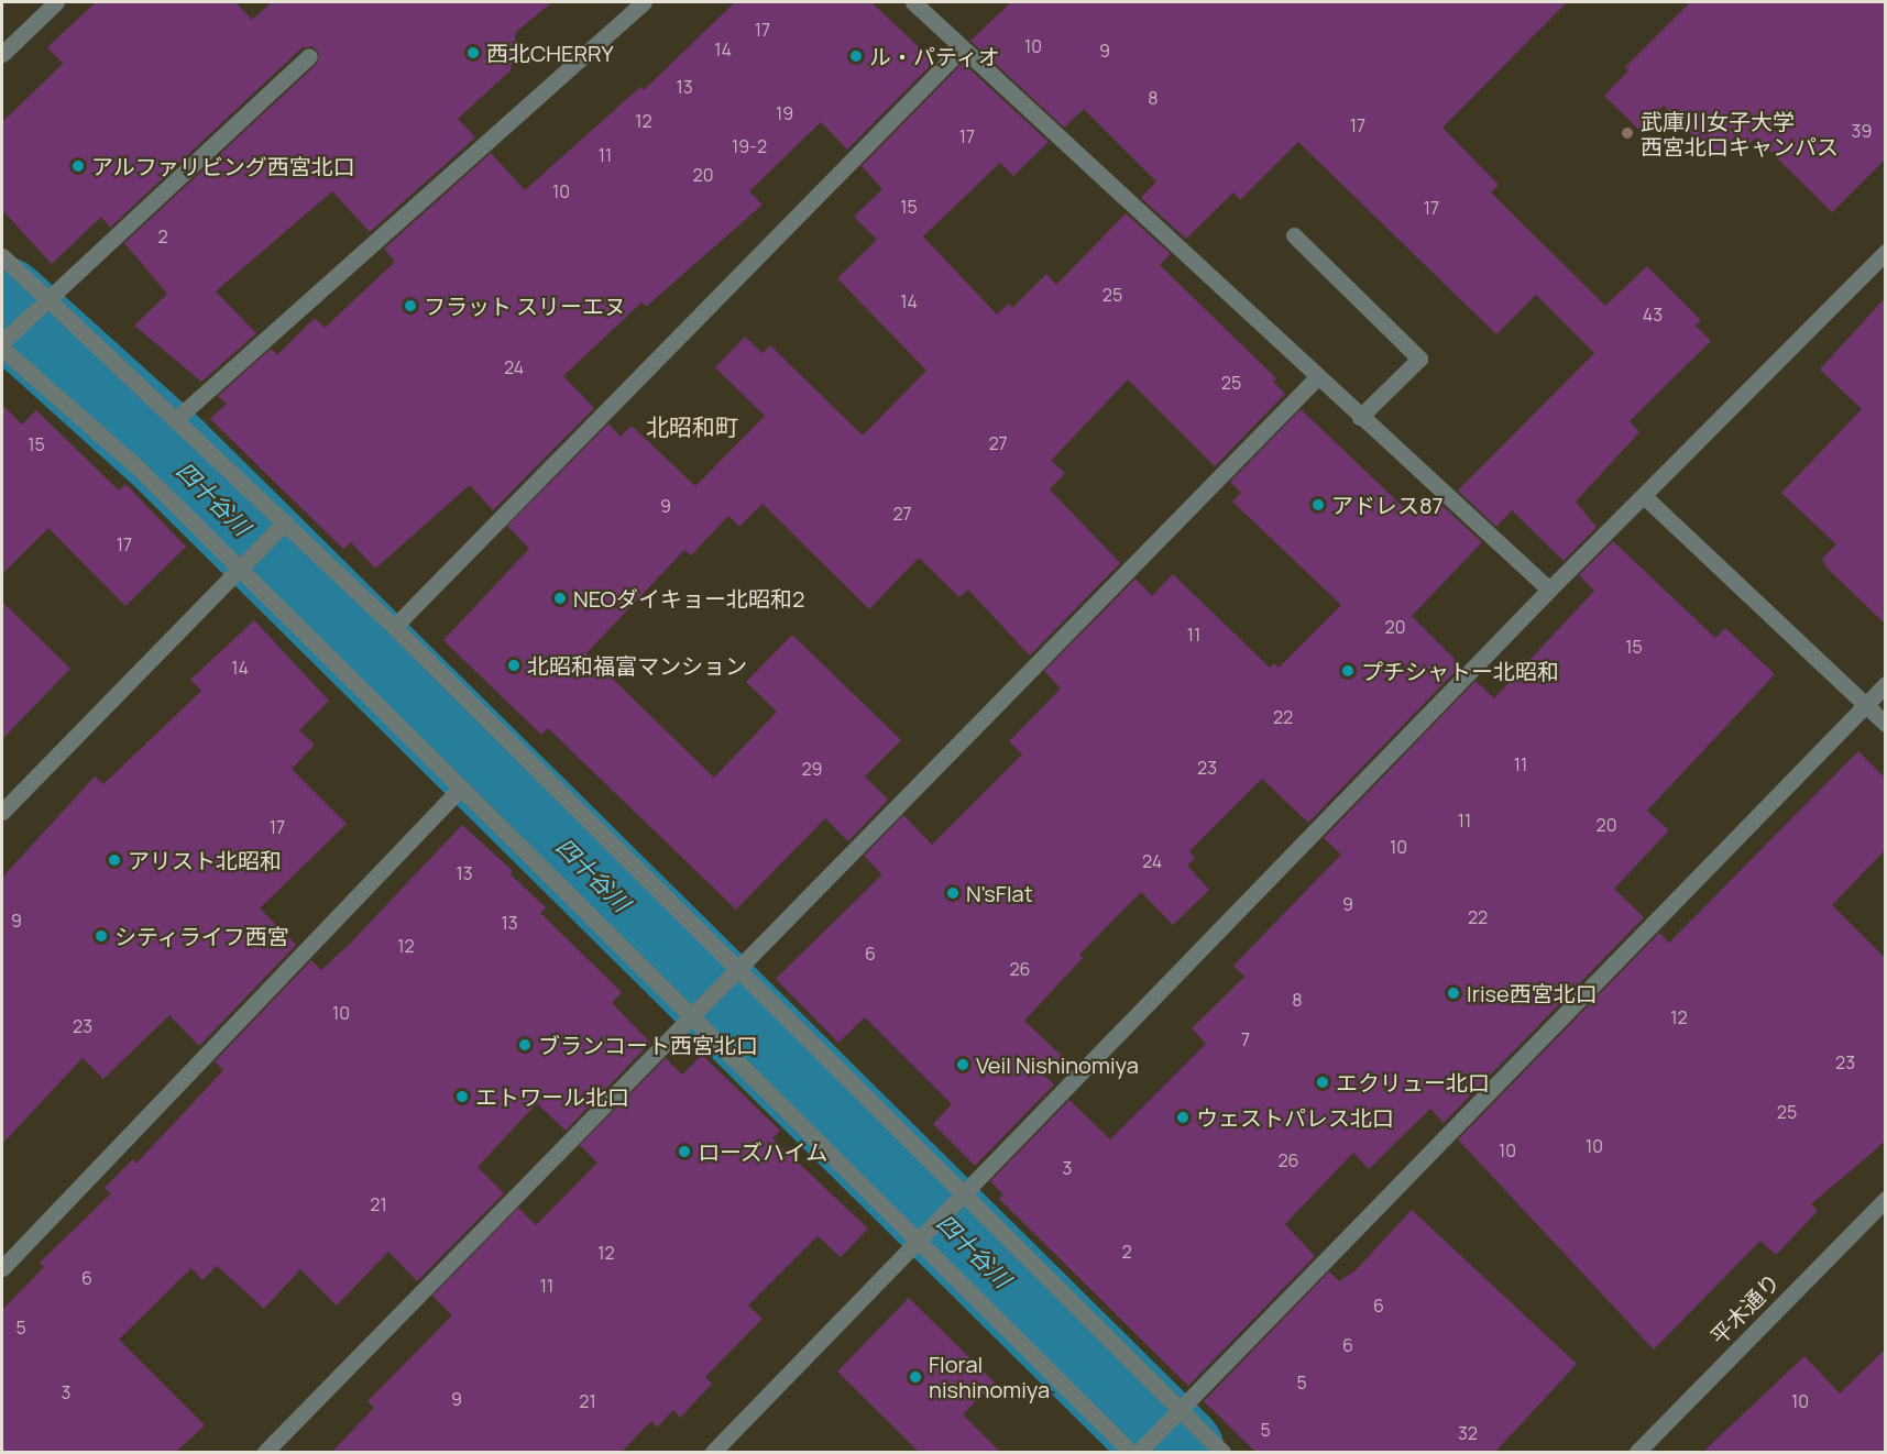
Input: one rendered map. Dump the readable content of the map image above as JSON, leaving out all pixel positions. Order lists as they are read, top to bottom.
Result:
{
  "streets": {
    "street": ["平木通り"]
  },
  "districts": ["北昭和町"],
  "water": ["四十谷川"],
  "places": [
    "西北CHERRY",
    "ル・パティオ",
    "武庫川女子大学 西宮北口キャンパス",
    "アルファリビング西宮北口",
    "フラット スリーエヌ",
    "アドレス87",
    "NEOダイキョー北昭和2",
    "北昭和福富マンション",
    "プチシャトー北昭和",
    "アリスト北昭和",
    "N'sFlat",
    "シティライフ西宮",
    "Irise西宮北口",
    "ブランコート西宮北口",
    "Veil Nishinomiya",
    "エクリュー北口",
    "エトワール北口",
    "ウェストパレス北口",
    "ローズハイム",
    "Floral nishinomiya"
  ],
  "house_numbers": [
    "17",
    "10",
    "14",
    "9",
    "13",
    "8",
    "19",
    "12",
    "17",
    "39",
    "17",
    "19-2",
    "11",
    "20",
    "10",
    "15",
    "17",
    "2",
    "25",
    "14",
    "43",
    "24",
    "25",
    "27",
    "15",
    "9",
    "27",
    "17",
    "20",
    "11",
    "15",
    "14",
    "22",
    "11",
    "23",
    "29",
    "11",
    "20",
    "17",
    "10",
    "24",
    "13",
    "9",
    "22",
    "9",
    "13",
    "12",
    "6",
    "26",
    "8",
    "10",
    "12",
    "23",
    "7",
    "23",
    "25",
    "10",
    "10",
    "26",
    "3",
    "21",
    "2",
    "12",
    "6",
    "11",
    "6",
    "5",
    "6",
    "5",
    "3",
    "9",
    "21",
    "10",
    "5",
    "32"
  ]
}
